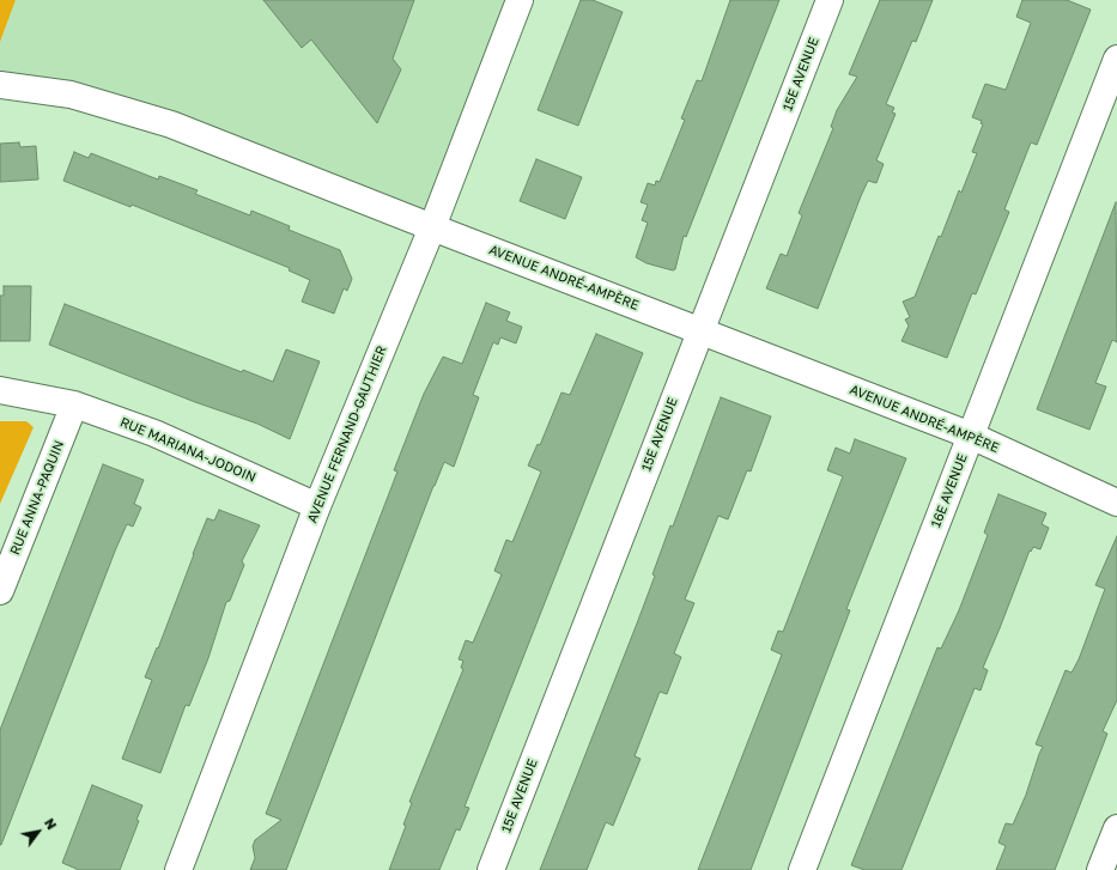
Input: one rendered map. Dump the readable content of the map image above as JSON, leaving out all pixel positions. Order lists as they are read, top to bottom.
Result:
{
  "streets": {
    "street": [
      "15E AVENUE",
      "AVENUE ANDRÉ-AMPÈRE",
      "AVENUE FERNAND-GAUTHIER",
      "RUE MARIANA-JODOIN",
      "16E AVENUE",
      "RUE ANNA-PAQUIN"
    ]
  },
  "crossings": [
    ["15E AVENUE", "AVENUE ANDRÉ-AMPÈRE"],
    ["AVENUE ANDRÉ-AMPÈRE", "AVENUE FERNAND-GAUTHIER"],
    ["AVENUE ANDRÉ-AMPÈRE", "16E AVENUE"],
    ["AVENUE FERNAND-GAUTHIER", "RUE MARIANA-JODOIN"],
    ["RUE MARIANA-JODOIN", "RUE ANNA-PAQUIN"]
  ],
  "north": "top right"
}
